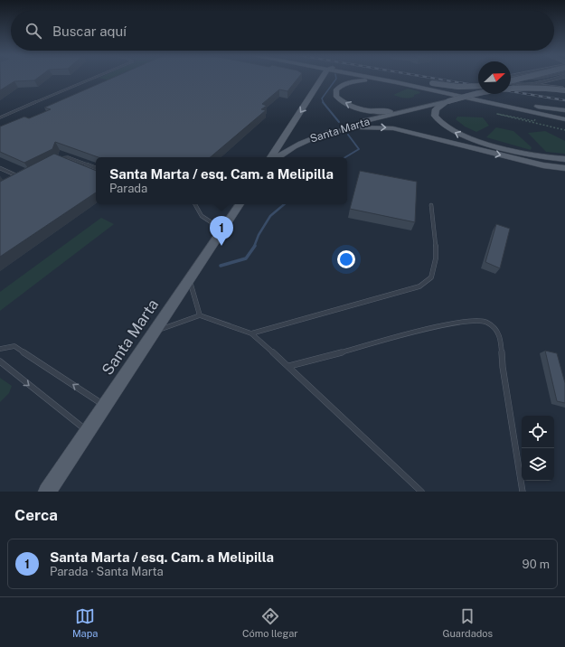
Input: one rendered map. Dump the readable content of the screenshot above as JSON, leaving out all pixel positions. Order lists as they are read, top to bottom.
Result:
{
  "streets": {
    "main road": ["Santa Marta"]
  },
  "north": "top right",
  "page": {
    "search": "Buscar aquí",
    "popup": ["Santa Marta / esq. Cam. a Melipilla", "Parada"],
    "pins": "1",
    "heading": "Cerca",
    "list": [
      {
        "mark": "1",
        "name": "Santa Marta / esq. Cam. a Melipilla",
        "note": "Parada · Santa Marta",
        "value": "90 m"
      }
    ],
    "nav": ["Mapa", "Cómo llegar", "Guardados"]
  }
}
